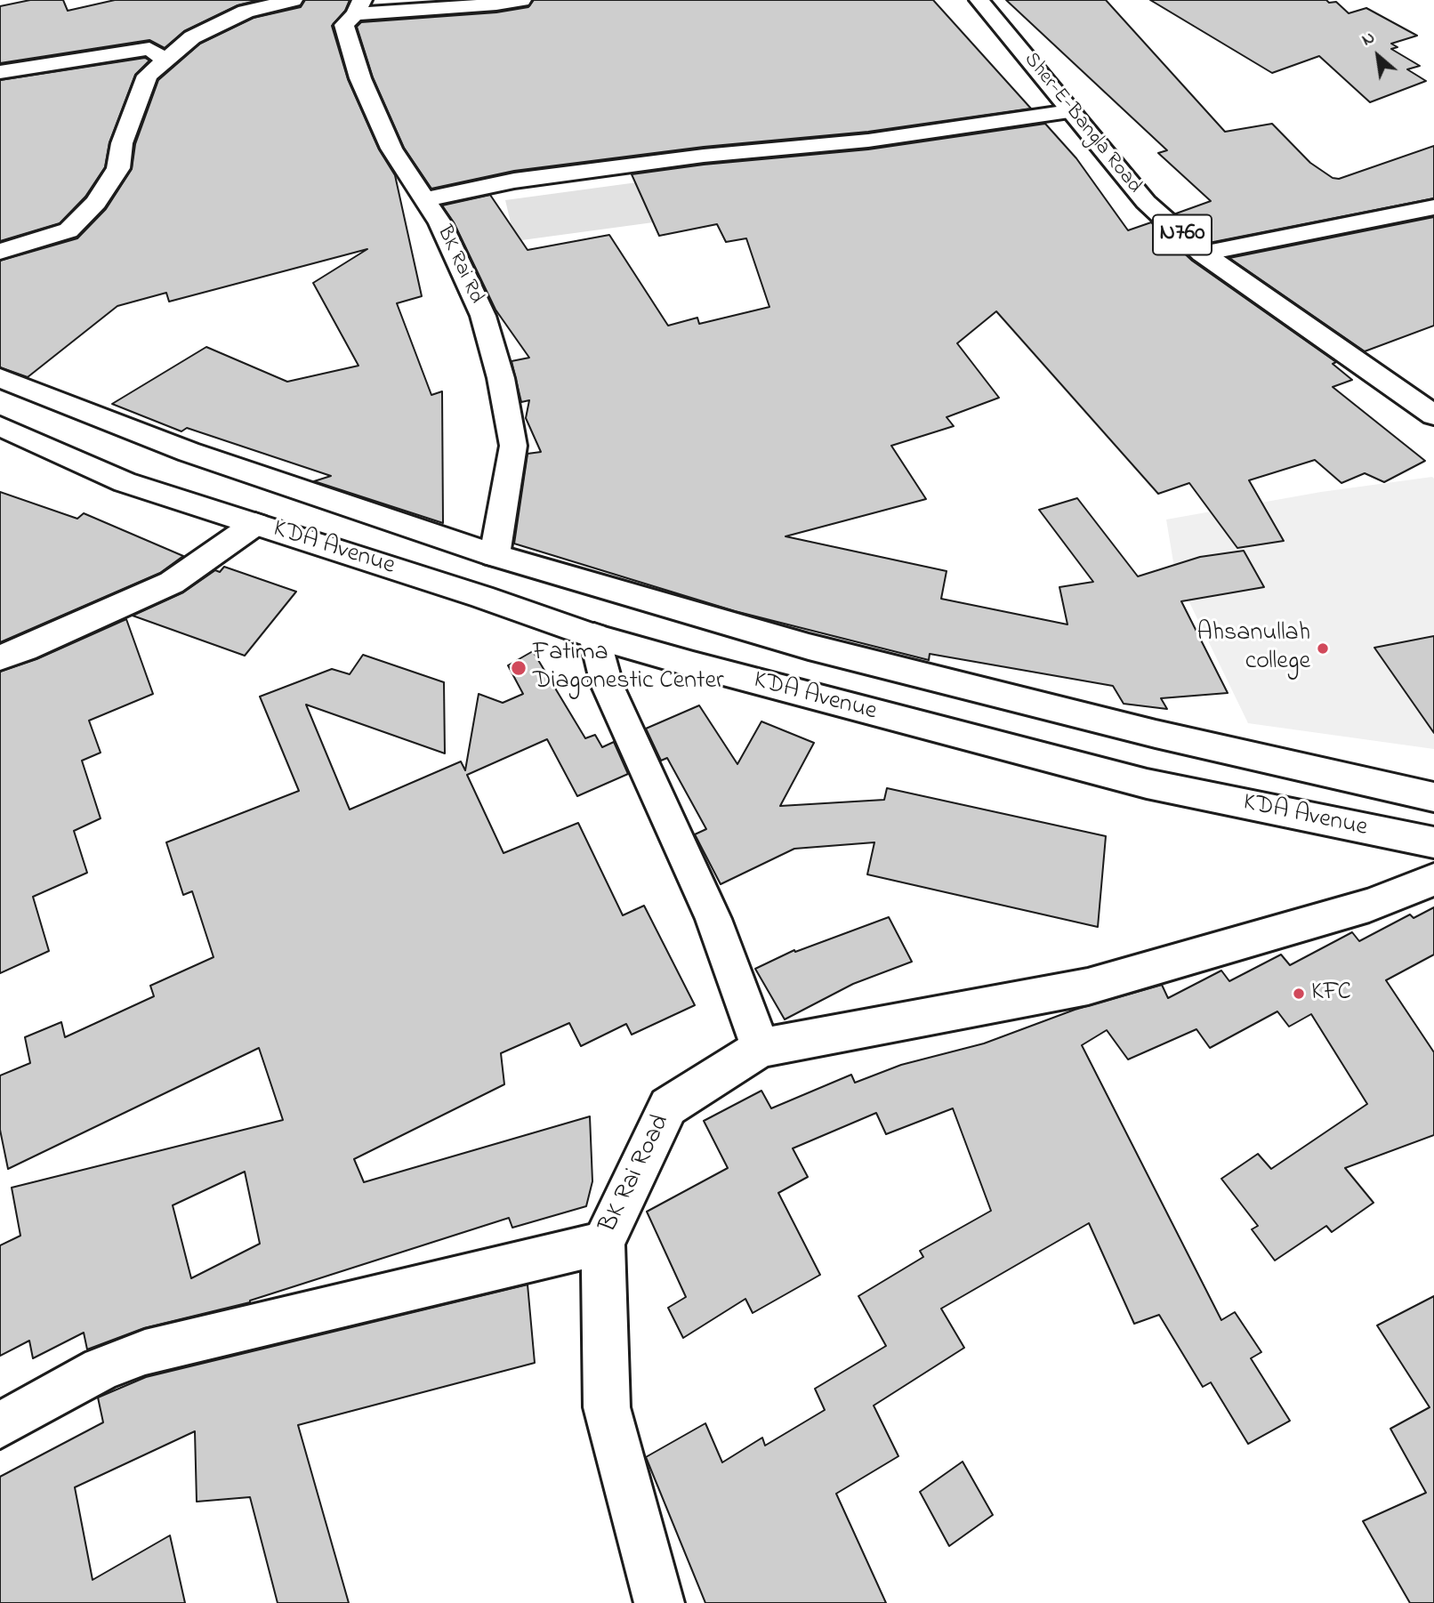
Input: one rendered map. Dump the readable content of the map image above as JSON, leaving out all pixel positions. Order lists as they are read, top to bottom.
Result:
{
  "streets": {
    "main road": [
      "Sher-E-Bangla Road",
      "N760",
      "BK Rai Rd",
      "KDA Avenue",
      "BK Rai Road"
    ]
  },
  "places": ["Ahsanullah college", "Fatima Diagonestic Center", "KFC"],
  "north": "top left"
}
